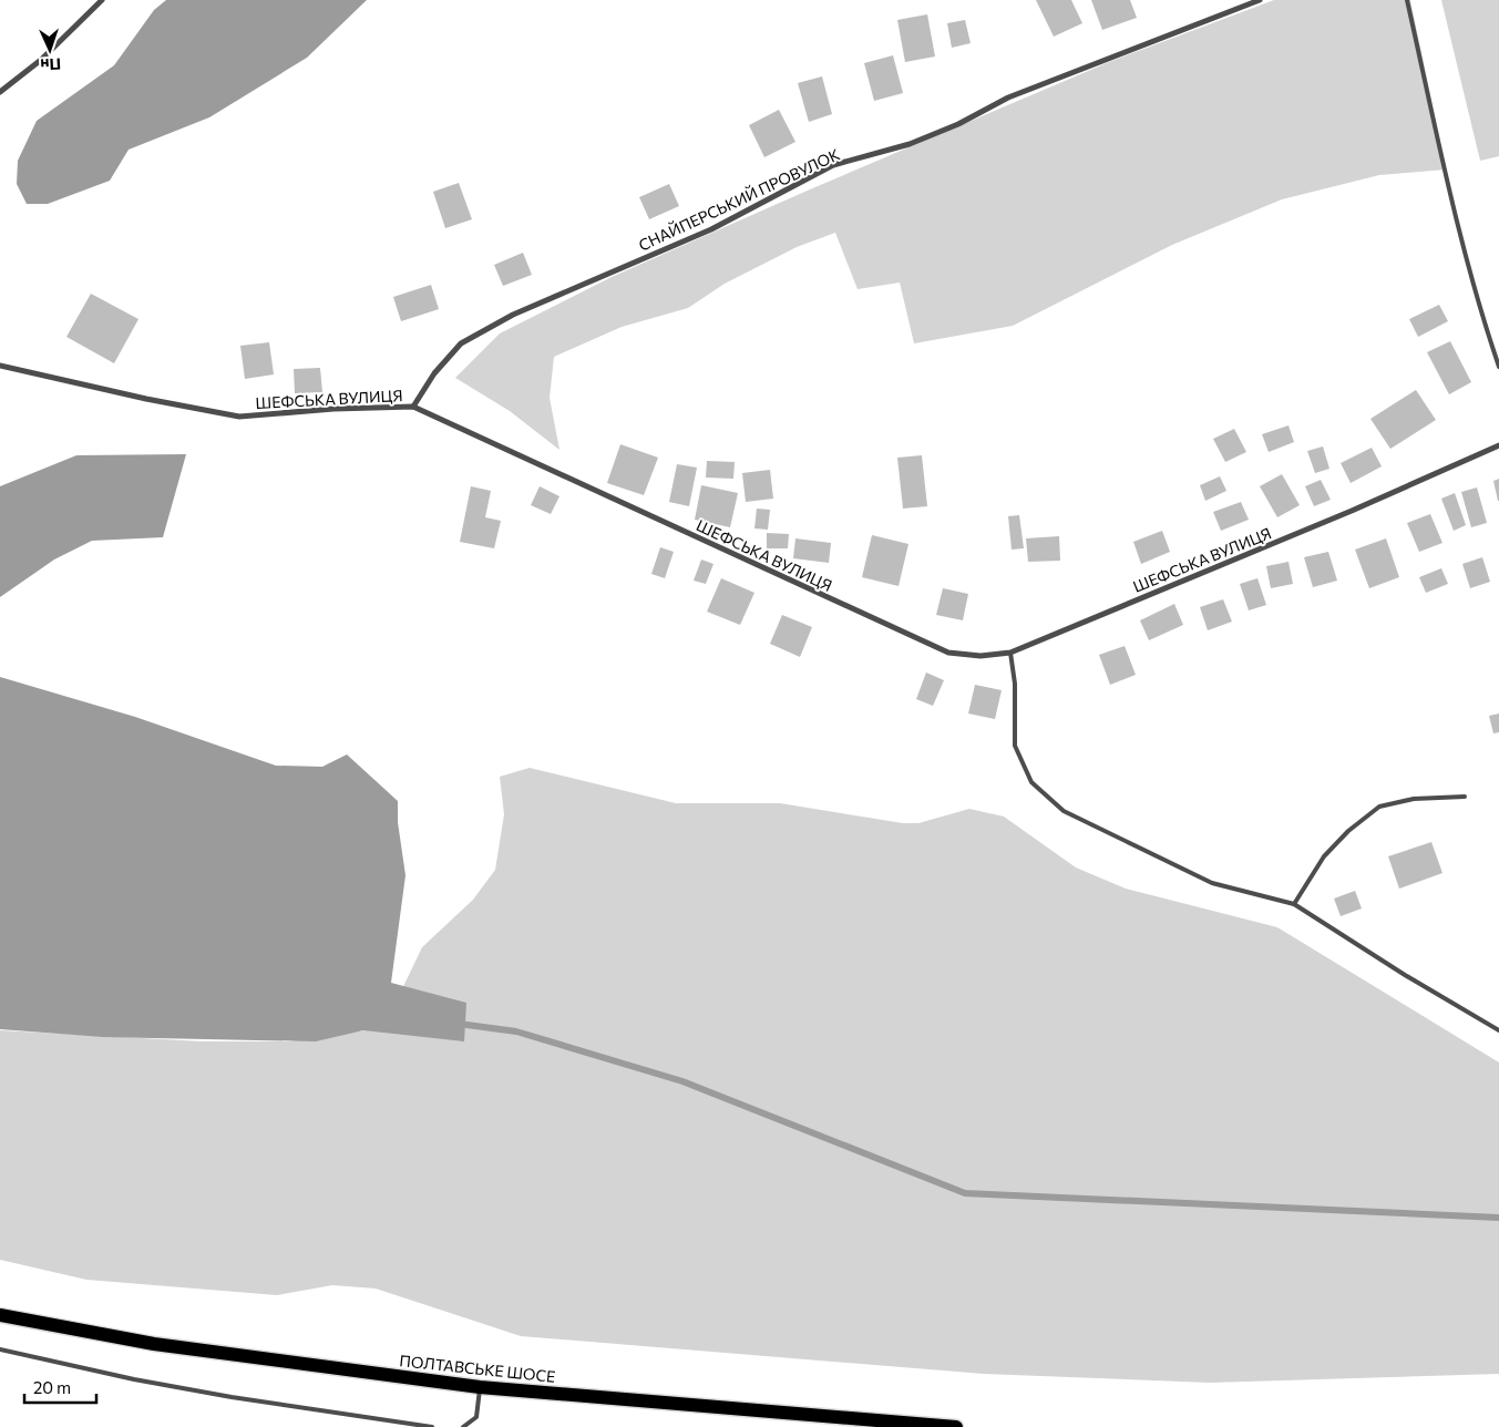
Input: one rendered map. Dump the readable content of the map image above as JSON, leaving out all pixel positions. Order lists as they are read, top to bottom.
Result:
{
  "streets": {
    "main road": ["ПОЛТАВСЬКЕ ШОСЕ"],
    "street": ["СНАЙПЕРСЬКИЙ ПРОВУЛОК", "ШЕФСЬКА ВУЛИЦЯ"]
  },
  "crossings": [
    ["СНАЙПЕРСЬКИЙ ПРОВУЛОК", "ШЕФСЬКА ВУЛИЦЯ"]
  ],
  "scale_bar": "20 m",
  "north": "bottom"
}
